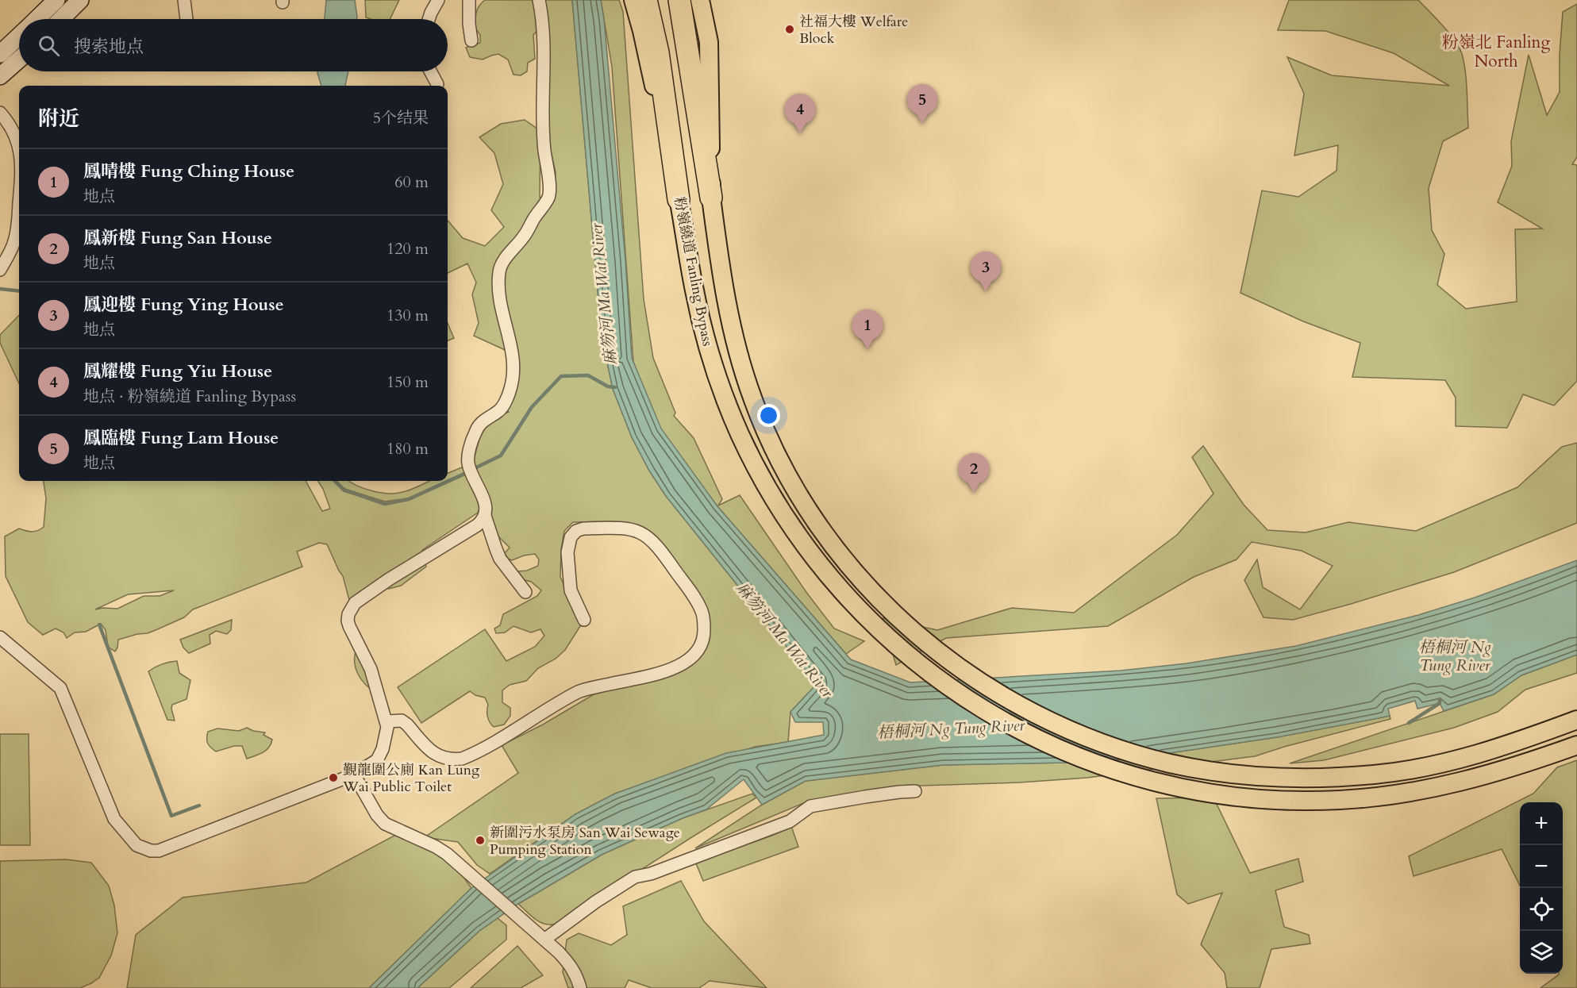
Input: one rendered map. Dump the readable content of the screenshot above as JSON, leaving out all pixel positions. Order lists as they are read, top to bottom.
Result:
{
  "streets": {
    "highway": ["粉嶺繞道 Fanling Bypass"]
  },
  "districts": ["粉嶺北 Fanling North"],
  "water": ["麻笏河 Ma Wat River", "梧桐河 Ng Tung River"],
  "places": ["社福大樓 Welfare Block", "覲龍圍公廁 Kan Lung Wai Public Toilet", "新圍污水泵房 San Wai Sewage Pumping Station"],
  "page": {
    "search": "搜索地点",
    "pins": [
      "5",
      "4",
      "3",
      "1",
      "2"
    ],
    "heading": ["附近", "5个结果"],
    "list": [
      {
        "mark": "1",
        "name": "鳳晴樓 Fung Ching House",
        "note": "地点",
        "value": "60 m"
      },
      {
        "mark": "2",
        "name": "鳳新樓 Fung San House",
        "note": "地点",
        "value": "120 m"
      },
      {
        "mark": "3",
        "name": "鳳迎樓 Fung Ying House",
        "note": "地点",
        "value": "130 m"
      },
      {
        "mark": "4",
        "name": "鳳耀樓 Fung Yiu House",
        "note": "地点 · 粉嶺繞道 Fanling Bypass",
        "value": "150 m"
      },
      {
        "mark": "5",
        "name": "鳳臨樓 Fung Lam House",
        "note": "地点",
        "value": "180 m"
      }
    ],
    "map_buttons": ["+", "−"]
  }
}
